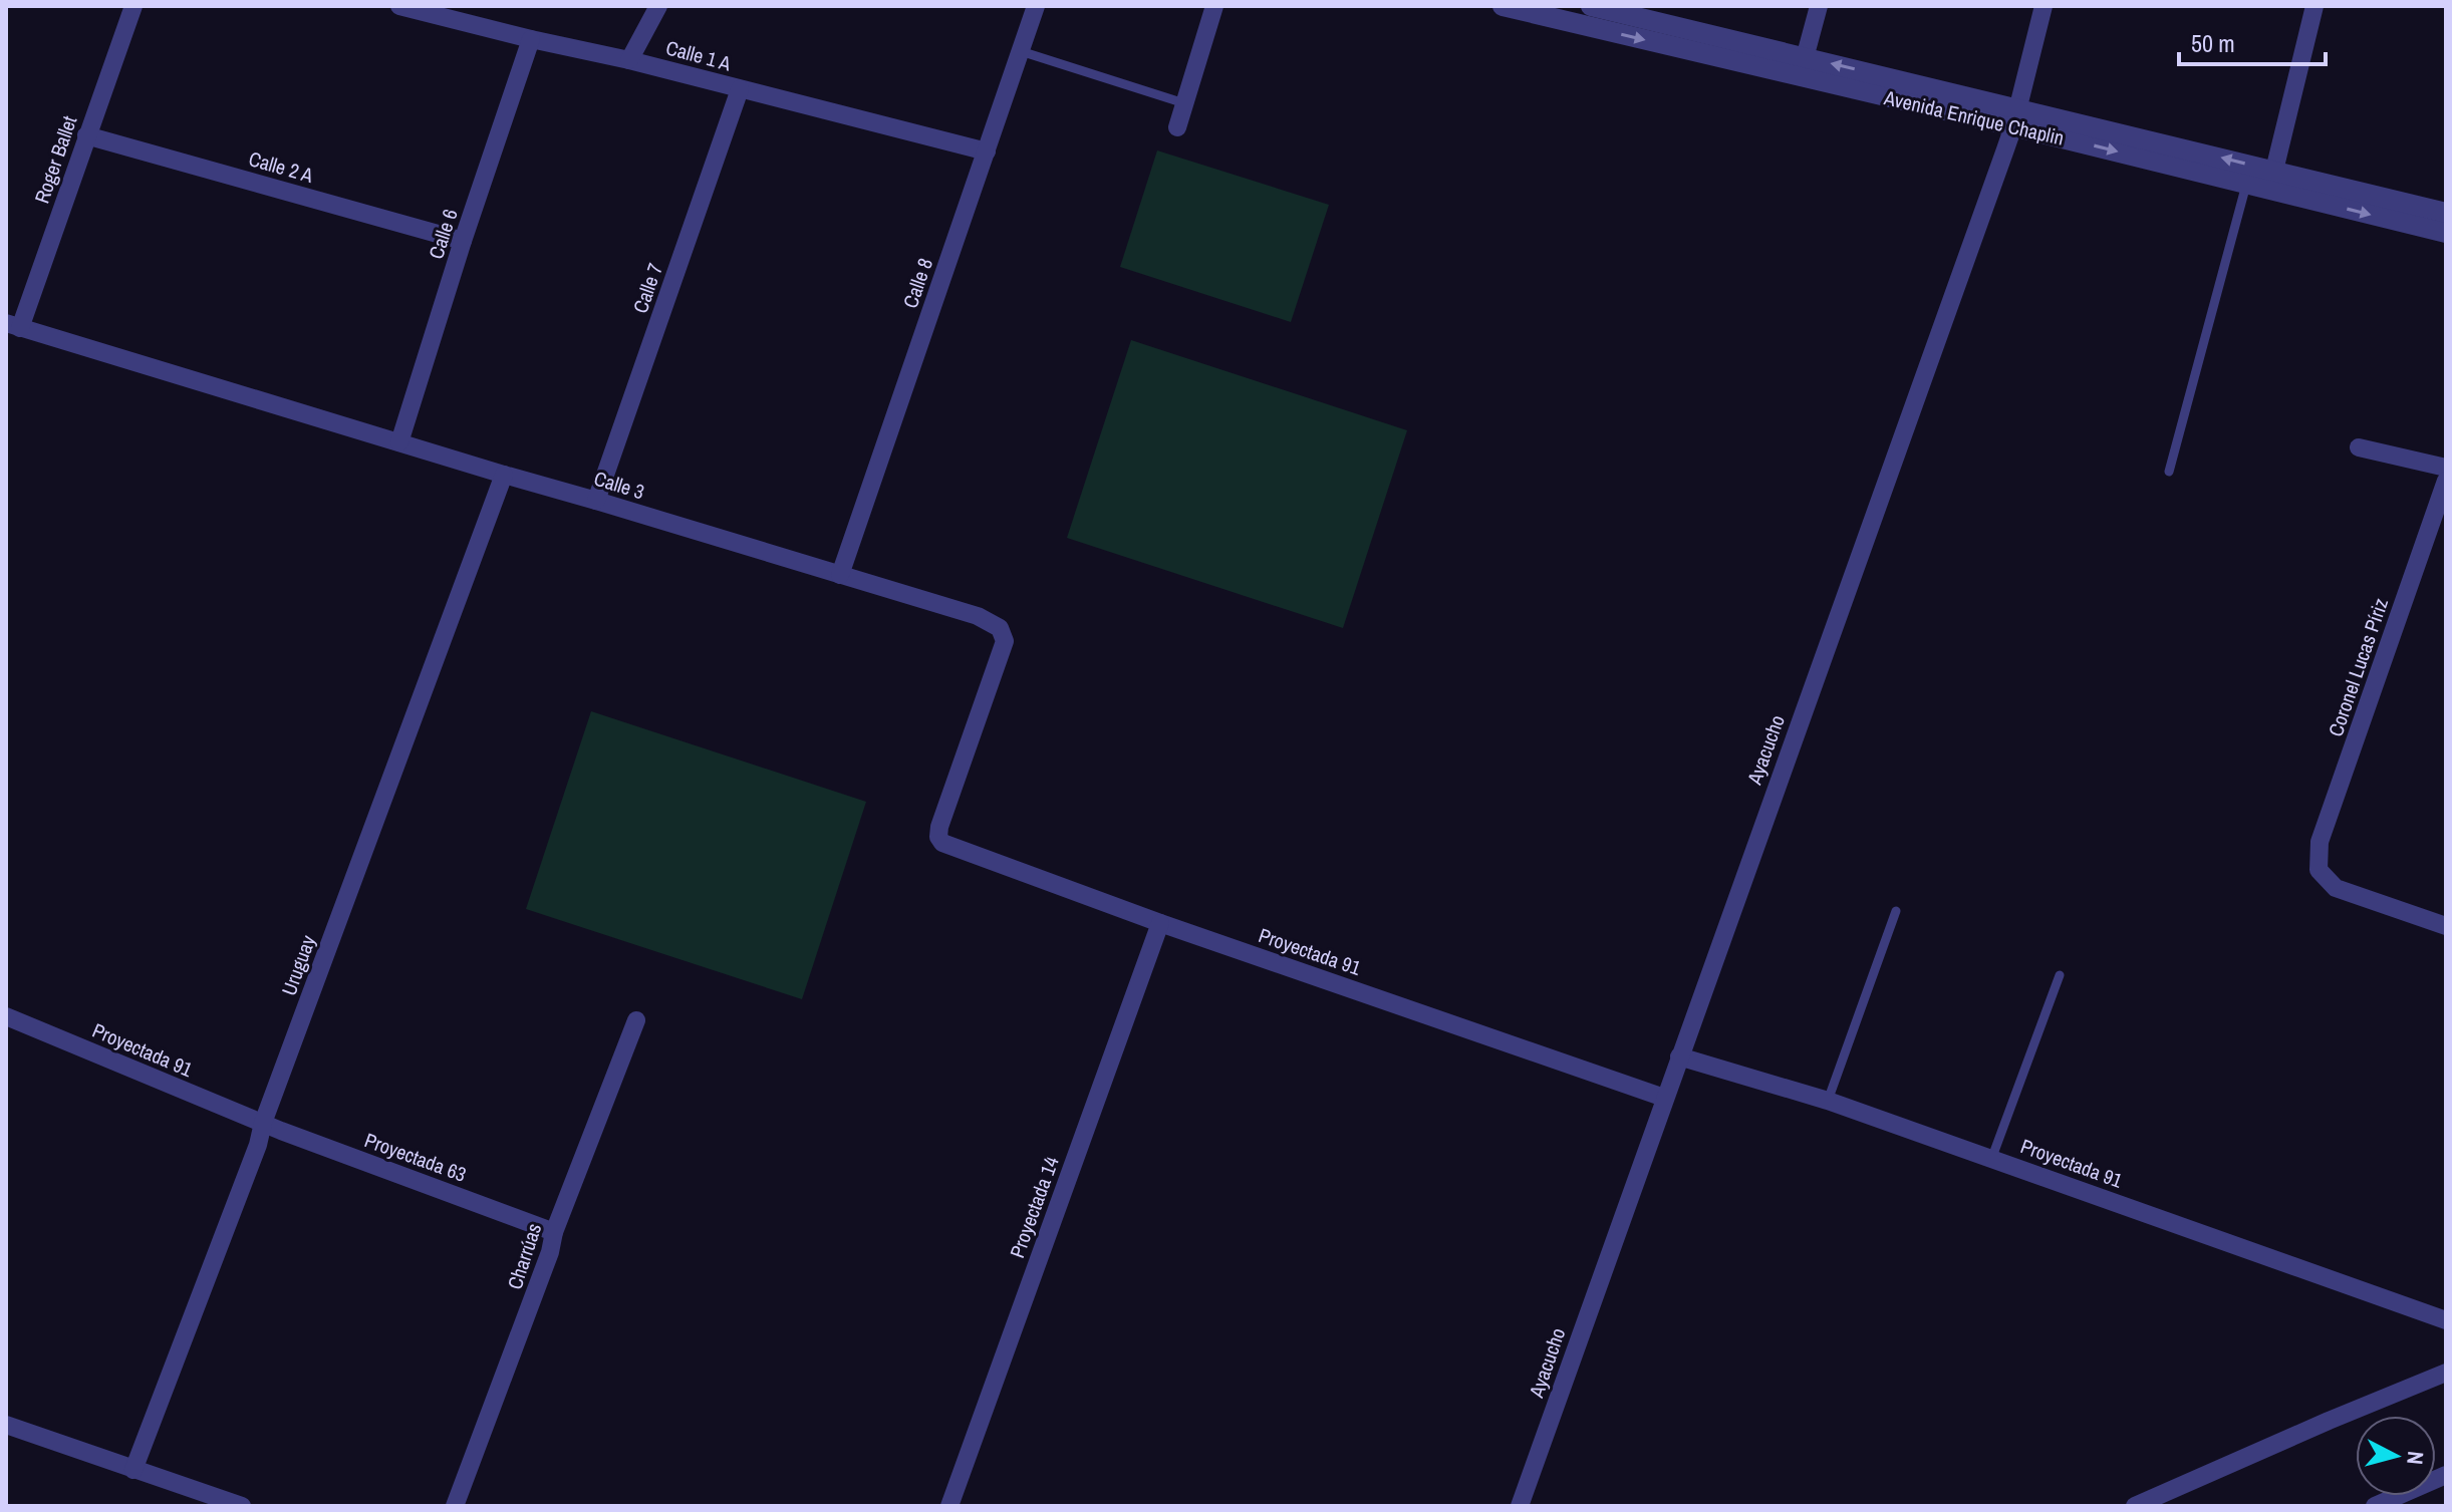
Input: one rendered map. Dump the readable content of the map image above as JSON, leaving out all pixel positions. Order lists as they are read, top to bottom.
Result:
{
  "streets": {
    "street": [
      "Calle 1 A",
      "Avenida Enrique Chaplin",
      "Roger Ballet",
      "Calle 2 A",
      "Calle 6",
      "Calle 8",
      "Calle 7",
      "Calle 3",
      "Coronel Lucas Píriz",
      "Ayacucho",
      "Proyectada 91",
      "Uruguay",
      "Proyectada 63",
      "Proyectada 14",
      "Charrúas"
    ]
  },
  "crossings": [
    ["Calle 1 A", "Calle 6"],
    ["Calle 1 A", "Calle 8"],
    ["Calle 1 A", "Calle 7"],
    ["Avenida Enrique Chaplin", "Ayacucho"],
    ["Roger Ballet", "Calle 2 A"],
    ["Roger Ballet", "Calle 3"],
    ["Calle 2 A", "Calle 6"],
    ["Calle 6", "Calle 3"],
    ["Calle 8", "Calle 3"],
    ["Calle 7", "Calle 3"],
    ["Calle 3", "Proyectada 91"],
    ["Calle 3", "Uruguay"],
    ["Ayacucho", "Proyectada 91"],
    ["Proyectada 91", "Uruguay"],
    ["Proyectada 91", "Proyectada 63"],
    ["Proyectada 91", "Proyectada 14"],
    ["Uruguay", "Proyectada 63"],
    ["Proyectada 63", "Charrúas"]
  ],
  "scale_bar": "50 m",
  "north": "right"
}
